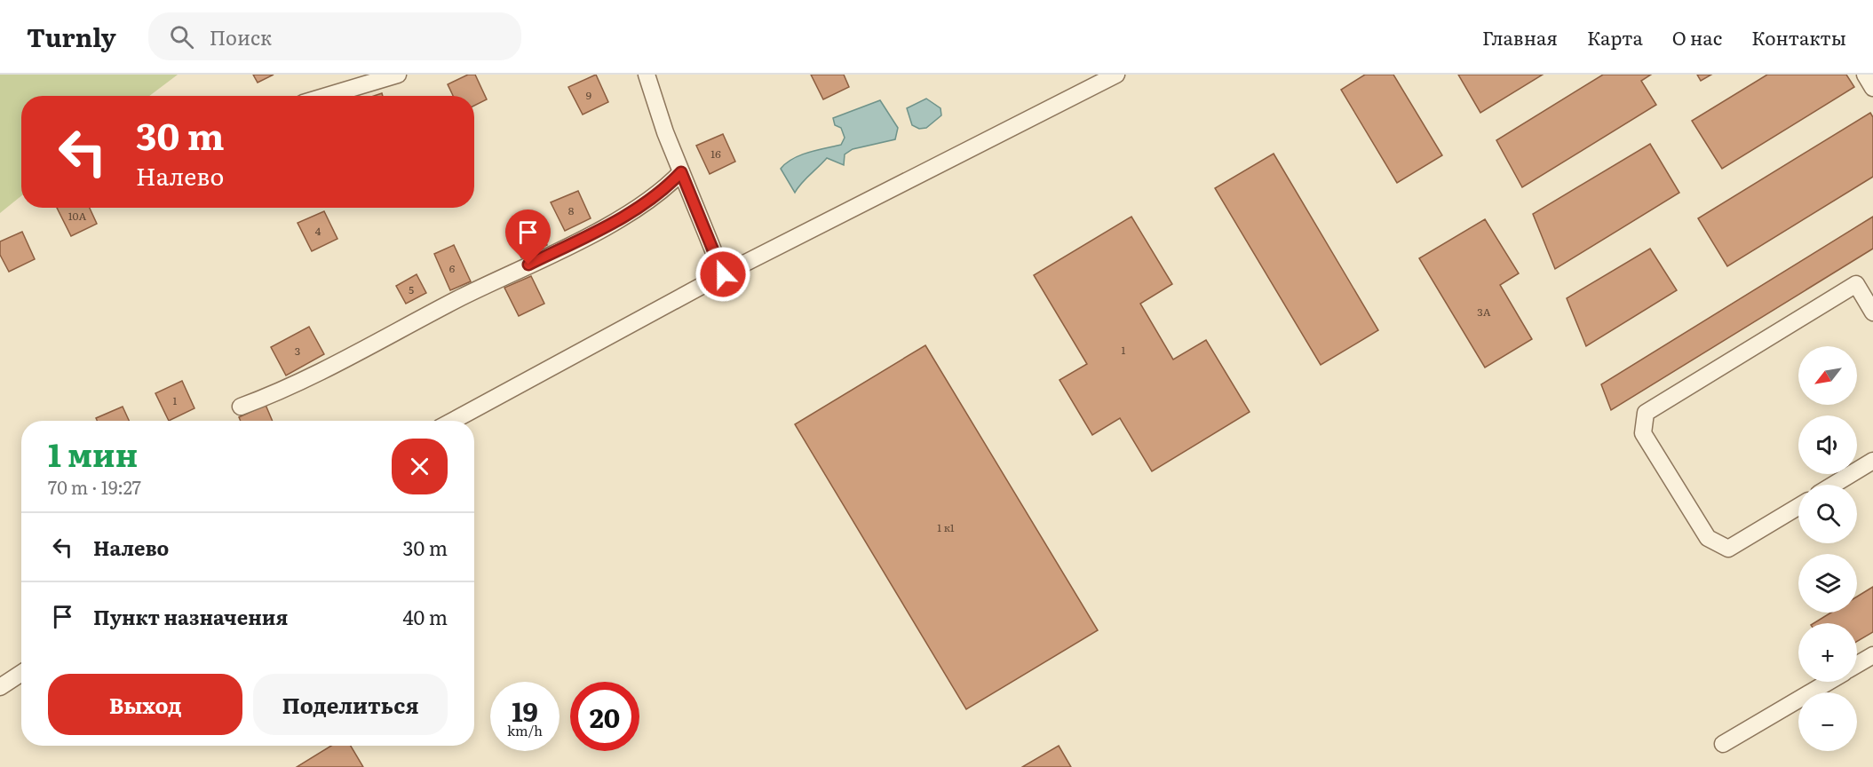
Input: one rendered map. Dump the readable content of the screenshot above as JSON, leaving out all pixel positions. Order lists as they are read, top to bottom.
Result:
{
  "house_numbers": [
    "9",
    "16",
    "8",
    "10А",
    "4",
    "6",
    "5",
    "3А",
    "1",
    "3",
    "1",
    "1 к1"
  ],
  "north": "bottom left",
  "page": {
    "header": "Turnly",
    "search": "Поиск",
    "nav": [
      "Главная",
      "Карта",
      "О нас",
      "Контакты"
    ],
    "turn": ["30 m", "Налево"],
    "map_buttons": ["+", "−"],
    "heading": ["1 мин", "70 m · 19:27"],
    "list": [
      {
        "name": "Налево",
        "value": "30 m"
      },
      {
        "name": "Пункт назначения",
        "value": "40 m"
      }
    ],
    "buttons": ["Выход", "Поделиться"],
    "speed": "19 km/h",
    "limit": "20"
  }
}
